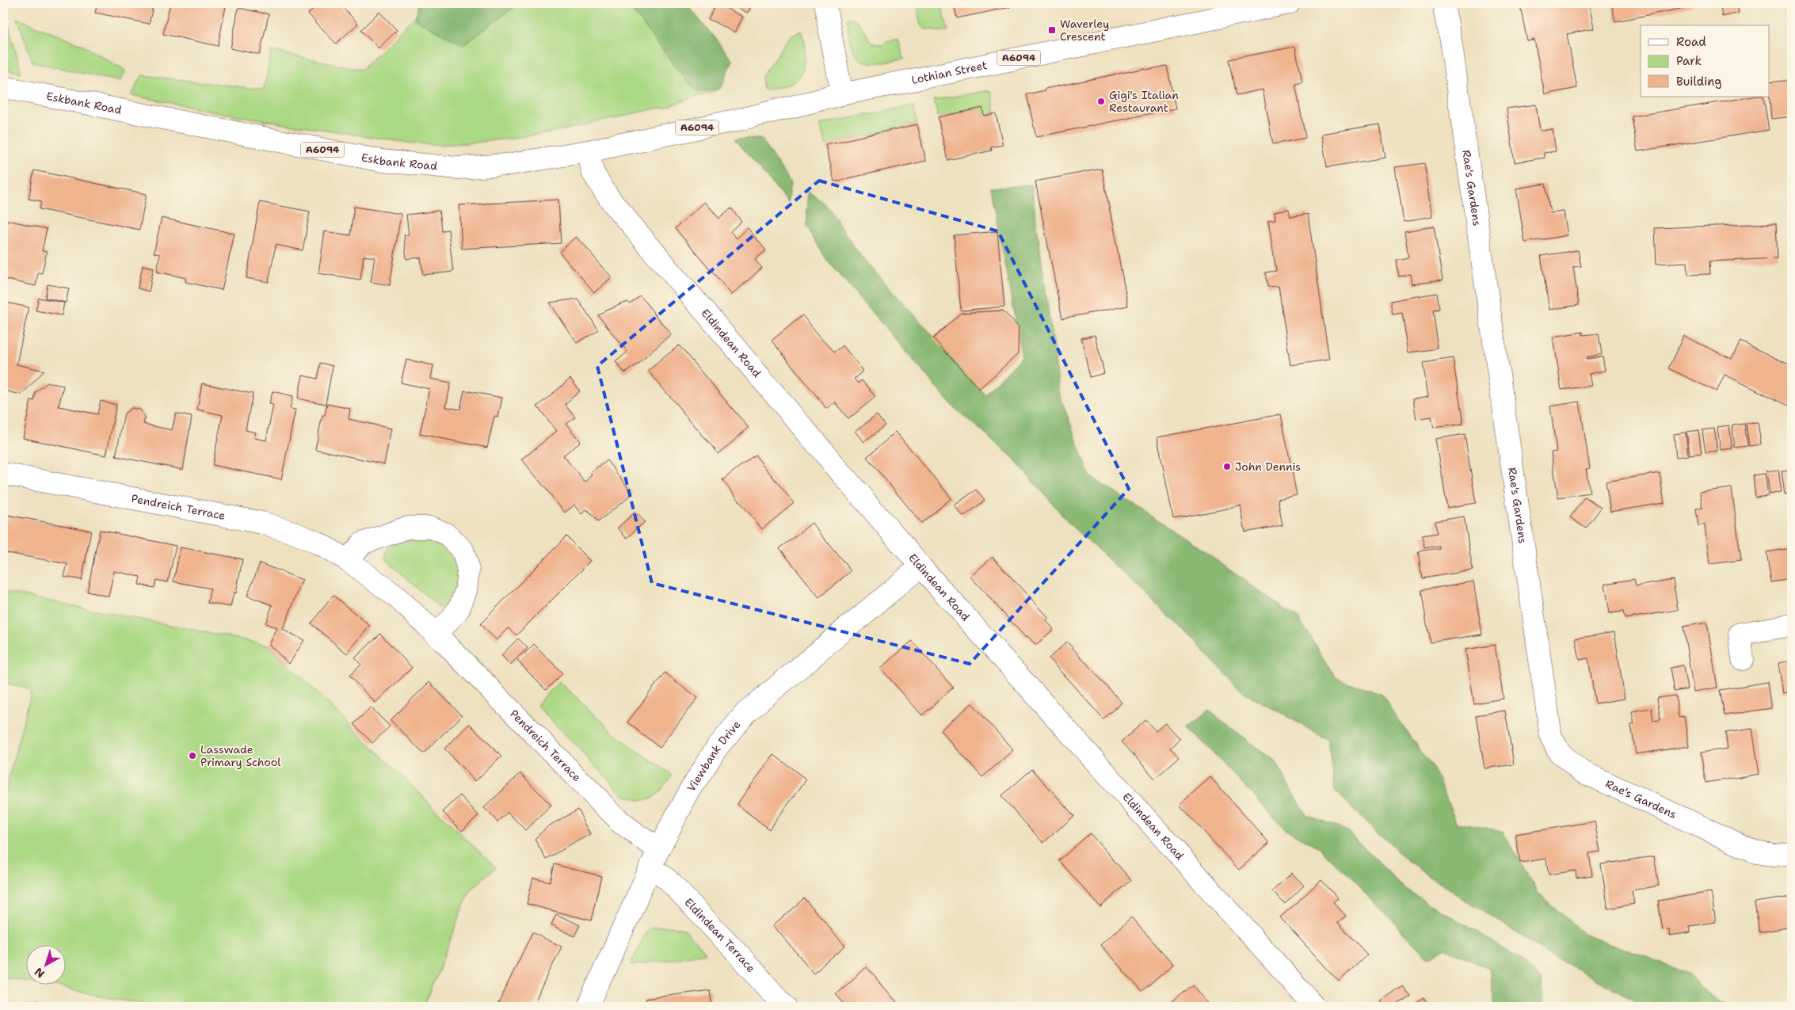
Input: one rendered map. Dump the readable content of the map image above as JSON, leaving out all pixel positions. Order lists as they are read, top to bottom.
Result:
{
  "streets": {
    "street": [
      "A6094",
      "Lothian Street",
      "Eskbank Road",
      "Rae's Gardens",
      "Eldindean Road",
      "Pendreich Terrace",
      "Viewbank Drive",
      "Eldindean Terrace"
    ]
  },
  "crossings": [
    ["Lothian Street", "Eskbank Road"],
    ["Eskbank Road", "Eldindean Road"],
    ["Eldindean Road", "Viewbank Drive"],
    ["Pendreich Terrace", "Viewbank Drive"],
    ["Pendreich Terrace", "Eldindean Terrace"],
    ["Viewbank Drive", "Eldindean Terrace"]
  ],
  "places": {
    "transit": ["Waverley Crescent"],
    "other": ["Gigi's Italian Restaurant", "John Dennis", "Lasswade Primary School"]
  },
  "legend": ["Road", "Park", "Building"],
  "north": "bottom left"
}
